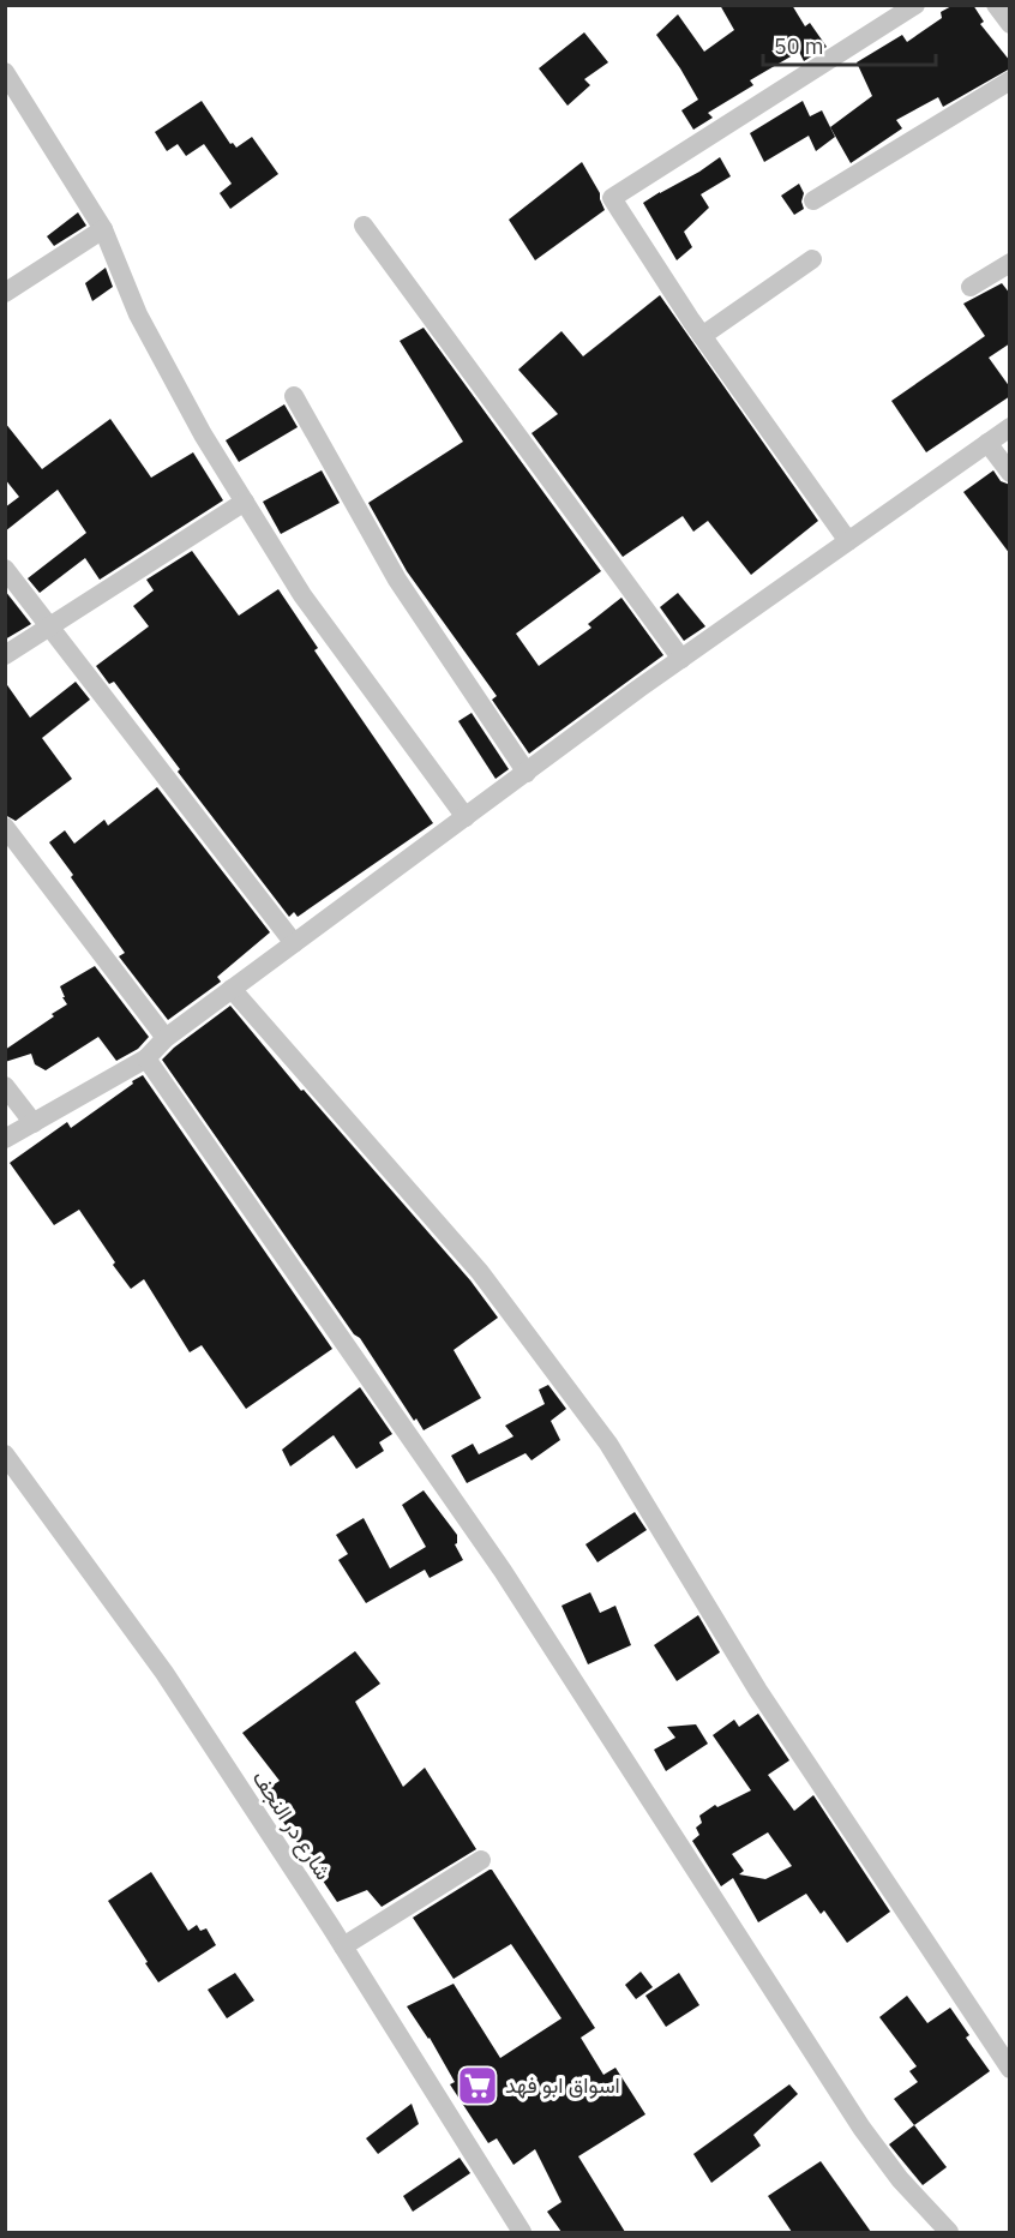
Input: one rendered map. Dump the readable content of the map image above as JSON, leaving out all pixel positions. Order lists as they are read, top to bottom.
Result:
{
  "streets": {
    "street": ["شارع در النجف"]
  },
  "places": {
    "supermarket": ["اسواق ابو فهد"]
  },
  "scale_bar": "50 m"
}
